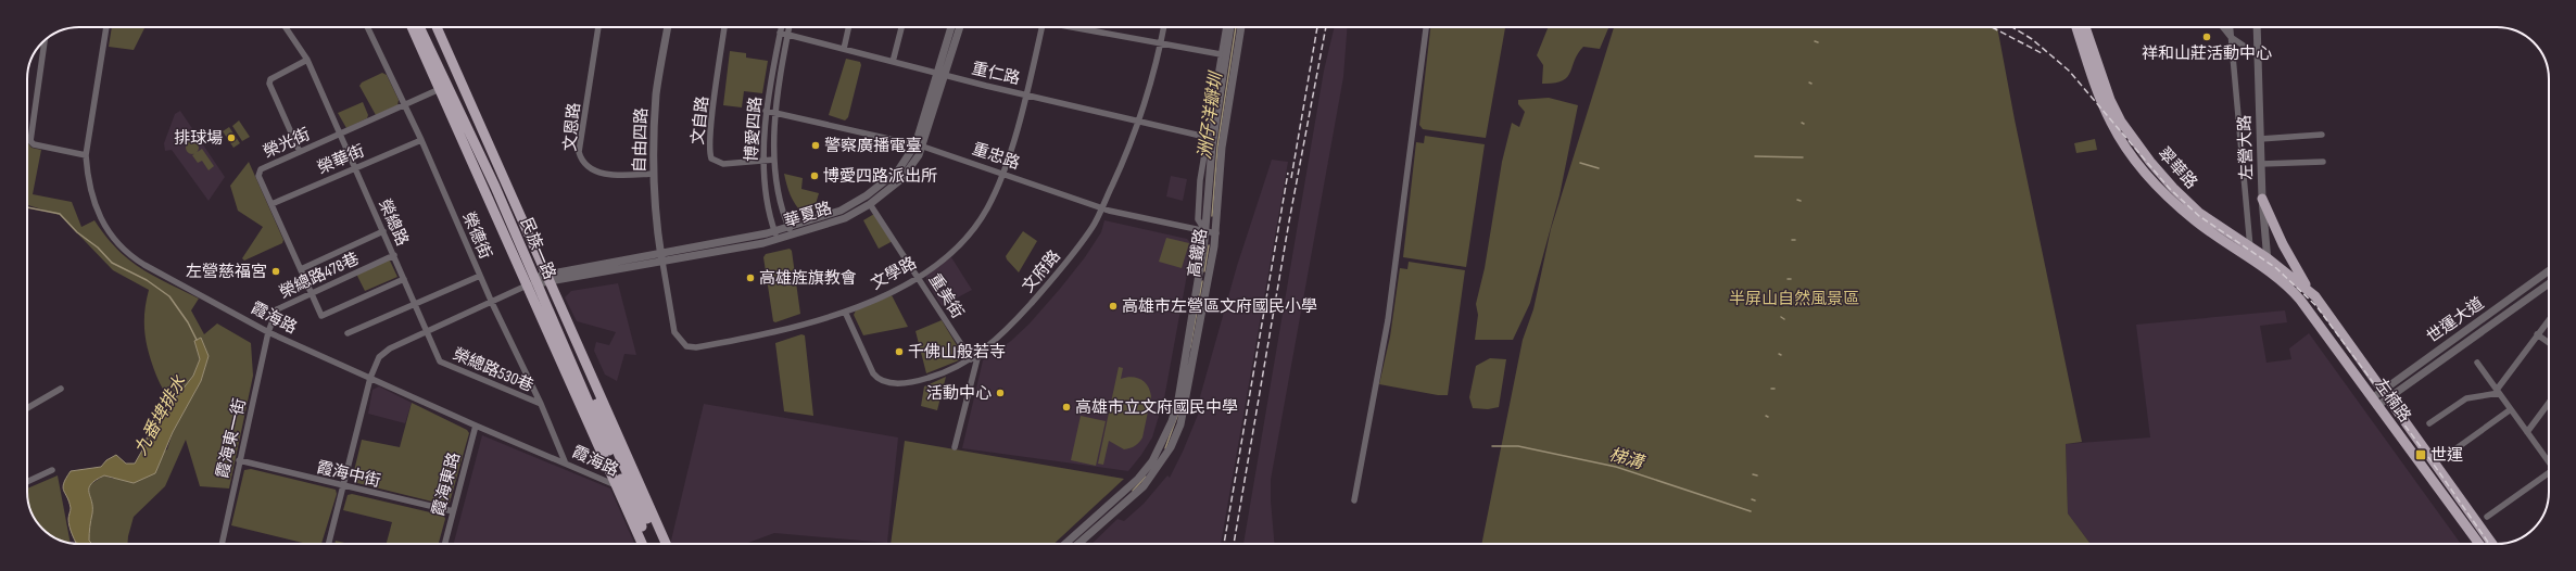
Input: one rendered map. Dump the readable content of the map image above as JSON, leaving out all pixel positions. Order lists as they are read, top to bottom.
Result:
{
  "streets": {
    "main road": ["翠華路", "民族一路", "左楠路"],
    "street": [
      "重仁路",
      "文自路",
      "文恩路",
      "博愛四路",
      "自由四路",
      "榮光街",
      "左營大路",
      "重忠路",
      "榮華街",
      "華夏路",
      "榮總路",
      "榮德街",
      "高鐵路",
      "文府路",
      "文學路",
      "榮總路478巷",
      "重美街",
      "霞海路",
      "世運大道",
      "榮總路530巷",
      "霞海東一街",
      "霞海中街",
      "霞海東路"
    ]
  },
  "crossings": [
    ["重仁路", "博愛四路"],
    ["重仁路", "華夏路"],
    ["重仁路", "高鐵路"],
    ["重仁路", "文府路"],
    ["重仁路", "文學路"],
    ["文自路", "博愛四路"],
    ["文恩路", "自由四路"],
    ["博愛四路", "重忠路"],
    ["博愛四路", "華夏路"],
    ["自由四路", "華夏路"],
    ["自由四路", "文學路"],
    ["榮光街", "榮華街"],
    ["榮光街", "榮總路"],
    ["榮光街", "榮德街"],
    ["榮光街", "民族一路"],
    ["榮光街", "榮總路478巷"],
    ["左營大路", "翠華路"],
    ["左營大路", "左楠路"],
    ["重忠路", "華夏路"],
    ["重忠路", "高鐵路"],
    ["重忠路", "文府路"],
    ["重忠路", "文學路"],
    ["榮華街", "榮總路"],
    ["榮華街", "榮德街"],
    ["翠華路", "左楠路"],
    ["華夏路", "民族一路"],
    ["華夏路", "文學路"],
    ["華夏路", "重美街"],
    ["榮總路", "榮總路478巷"],
    ["榮總路", "榮總路530巷"],
    ["榮德街", "霞海路"],
    ["榮德街", "榮總路530巷"],
    ["民族一路", "霞海路"],
    ["文府路", "文學路"],
    ["文府路", "重美街"],
    ["文學路", "重美街"],
    ["榮總路478巷", "霞海路"],
    ["榮總路478巷", "霞海東一街"],
    ["霞海路", "霞海東一街"],
    ["霞海路", "霞海東路"],
    ["世運大道", "左楠路"],
    ["霞海東一街", "霞海中街"],
    ["霞海中街", "霞海東路"]
  ],
  "water": ["洲仔洋瓣圳", "九番埤排水", "梯溝"],
  "parks": ["半屏山自然風景區"],
  "places": {
    "other": [
      "祥和山莊活動中心",
      "排球場",
      "警察廣播電臺",
      "博愛四路派出所",
      "左營慈福宮",
      "高雄旌旗教會",
      "高雄市左營區文府國民小學",
      "千佛山般若寺",
      "活動中心",
      "高雄市立文府國民中學"
    ],
    "transit": ["世運"]
  }
}
